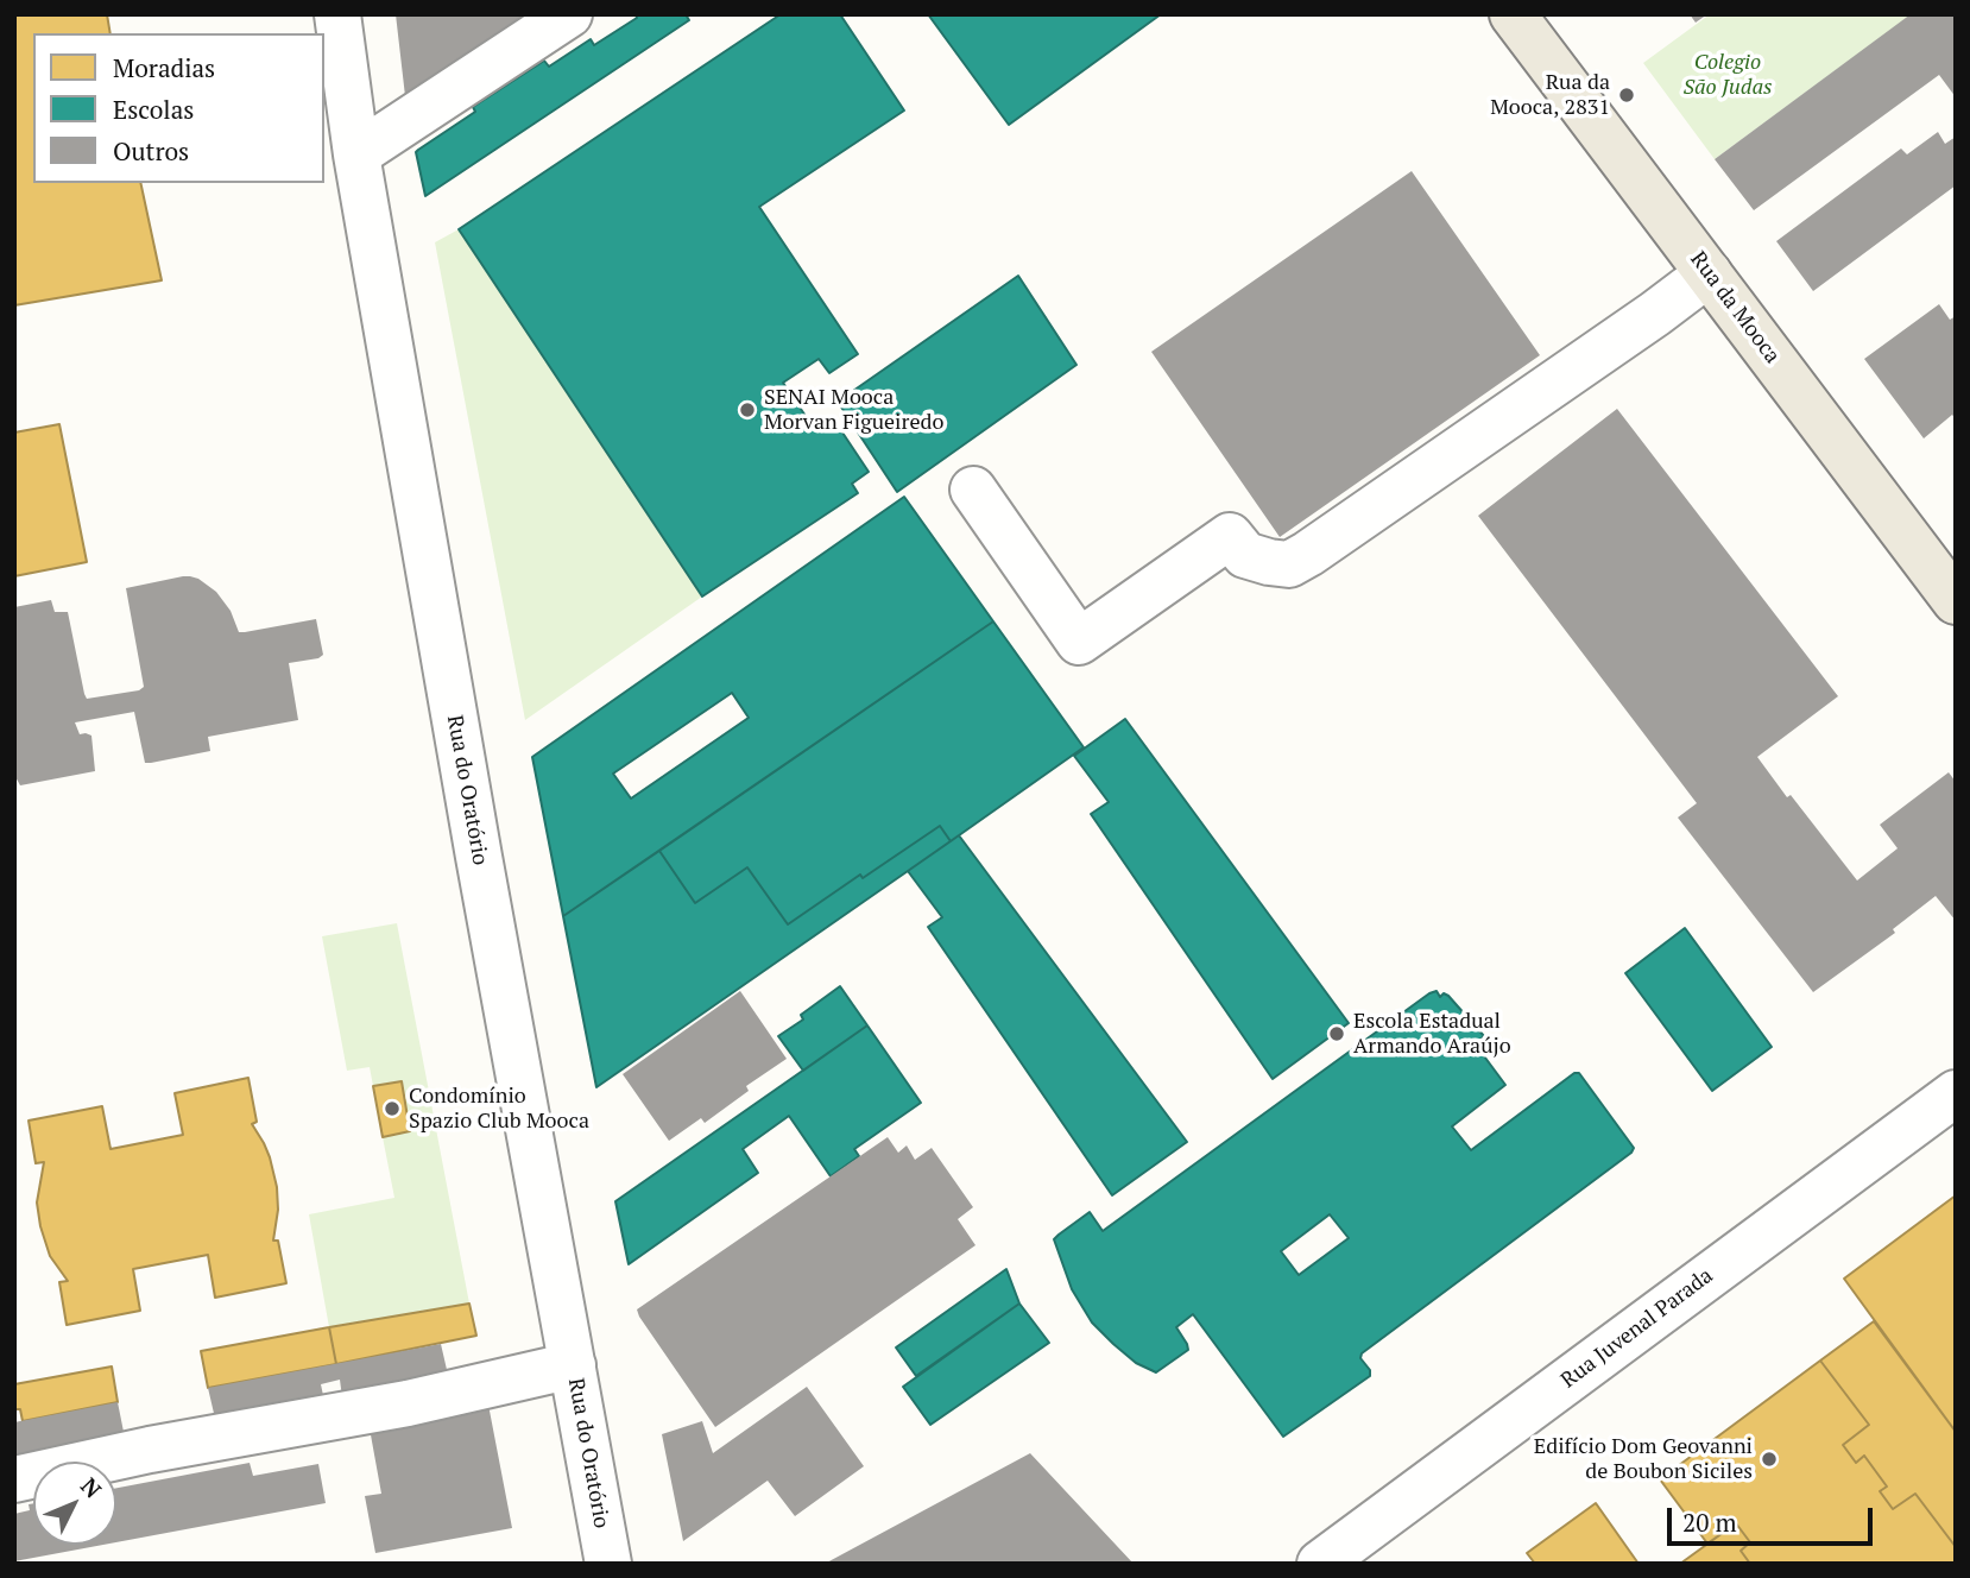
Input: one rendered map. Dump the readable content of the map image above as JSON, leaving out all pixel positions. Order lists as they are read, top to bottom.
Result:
{
  "streets": {
    "main road": ["Rua da Mooca"],
    "street": ["Rua do Oratório", "Rua Juvenal Parada"]
  },
  "parks": ["Colegio São Judas"],
  "places": [
    "Rua da Mooca, 2831",
    "SENAI Mooca Morvan Figueiredo",
    "Escola Estadual Armando Araújo",
    "Condomínio Spazio Club Mooca",
    "Edifício Dom Geovanni de Boubon Siciles"
  ],
  "legend": ["Moradias", "Escolas", "Outros"],
  "scale_bar": "20 m",
  "north": "top right"
}
